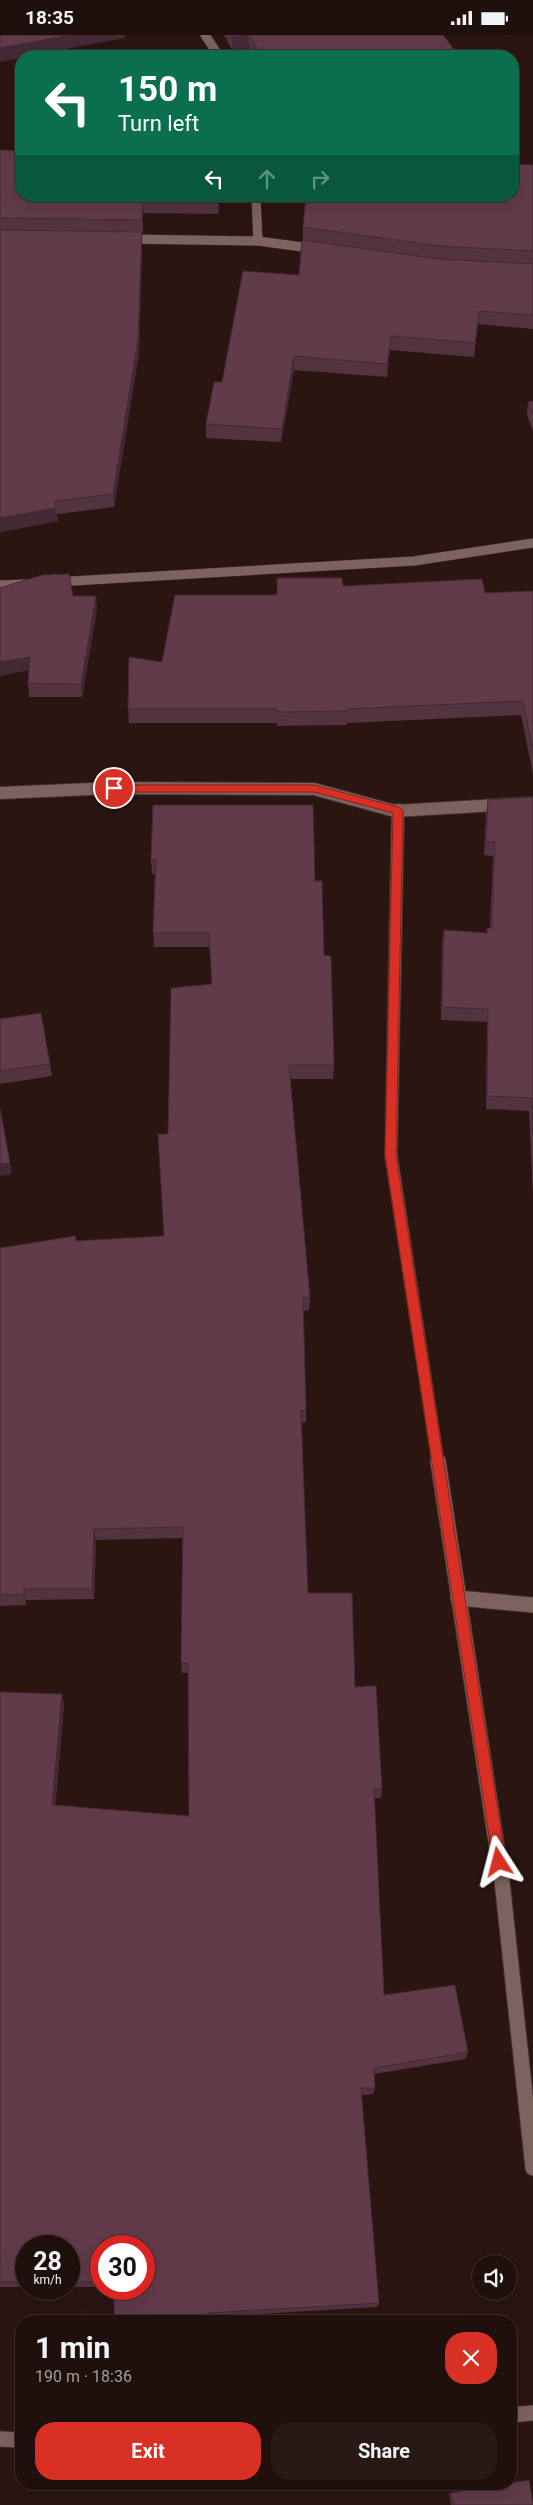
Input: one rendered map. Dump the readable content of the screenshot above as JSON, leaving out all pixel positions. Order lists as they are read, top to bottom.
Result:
{
  "page": {
    "status": "18:35",
    "turn": ["150 m", "Turn left"],
    "speed": "28 km/h",
    "limit": "30",
    "heading": ["1 min", "190 m · 18:36"],
    "buttons": ["Exit", "Share"]
  }
}
